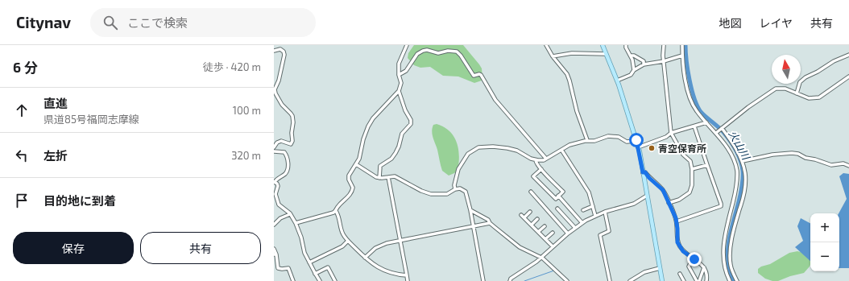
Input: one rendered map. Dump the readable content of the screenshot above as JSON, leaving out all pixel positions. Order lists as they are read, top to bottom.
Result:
{
  "water": ["火山川"],
  "places": ["青空保育所"],
  "north": "top",
  "page": {
    "header": "Citynav",
    "search": "ここで検索",
    "nav": ["地図", "レイヤ", "共有"],
    "heading": ["6 分", "徒歩 · 420 m"],
    "list": [
      ["直進", "県道85号福岡志摩線", "100 m"],
      ["左折", "320 m"],
      "目的地に到着"
    ],
    "map_buttons": ["+", "−"],
    "buttons": ["保存", "共有"]
  }
}
